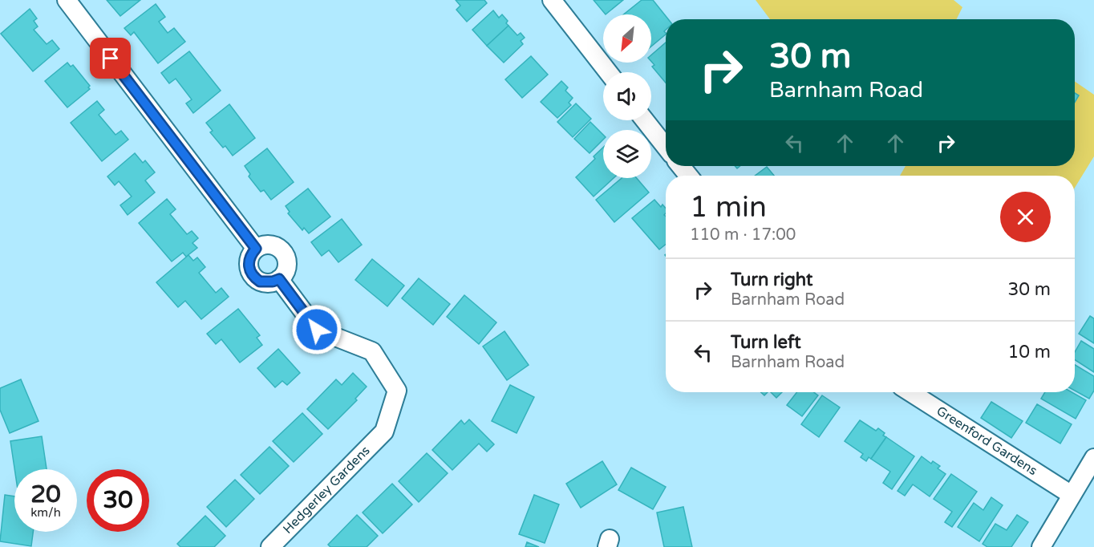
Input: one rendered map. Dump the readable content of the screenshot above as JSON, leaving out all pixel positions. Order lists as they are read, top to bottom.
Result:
{
  "streets": {
    "street": ["Greenford Gardens", "Hedgerley Gardens"]
  },
  "north": "bottom left",
  "page": {
    "turn": ["30 m", "Barnham Road"],
    "heading": ["1 min", "110 m · 17:00"],
    "list": [
      {
        "name": "Turn right",
        "note": "Barnham Road",
        "value": "30 m"
      },
      {
        "name": "Turn left",
        "note": "Barnham Road",
        "value": "10 m"
      }
    ],
    "speed": "20 km/h",
    "limit": "30"
  }
}
